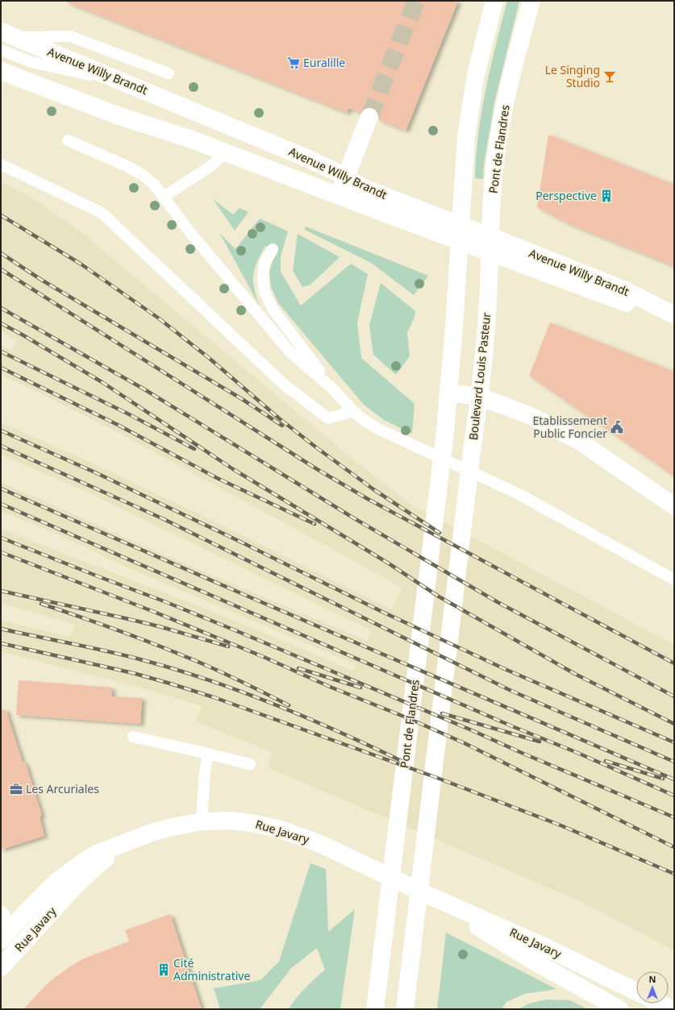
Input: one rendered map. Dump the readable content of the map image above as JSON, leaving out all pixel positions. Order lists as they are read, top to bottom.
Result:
{
  "streets": {
    "main road": [
      "Avenue Willy Brandt",
      "Pont de Flandres",
      "Boulevard Louis Pasteur",
      "Rue Javary"
    ]
  },
  "crossings": [
    ["Pont de Flandres", "Boulevard Louis Pasteur"]
  ],
  "places": {
    "supermarket": ["Euralille"],
    "bar": ["Le Singing Studio"],
    "building": ["Perspective", "Cité Administrative"],
    "public building": ["Etablissement Public Foncier"],
    "office": ["Les Arcuriales"]
  },
  "north": "top"
}
